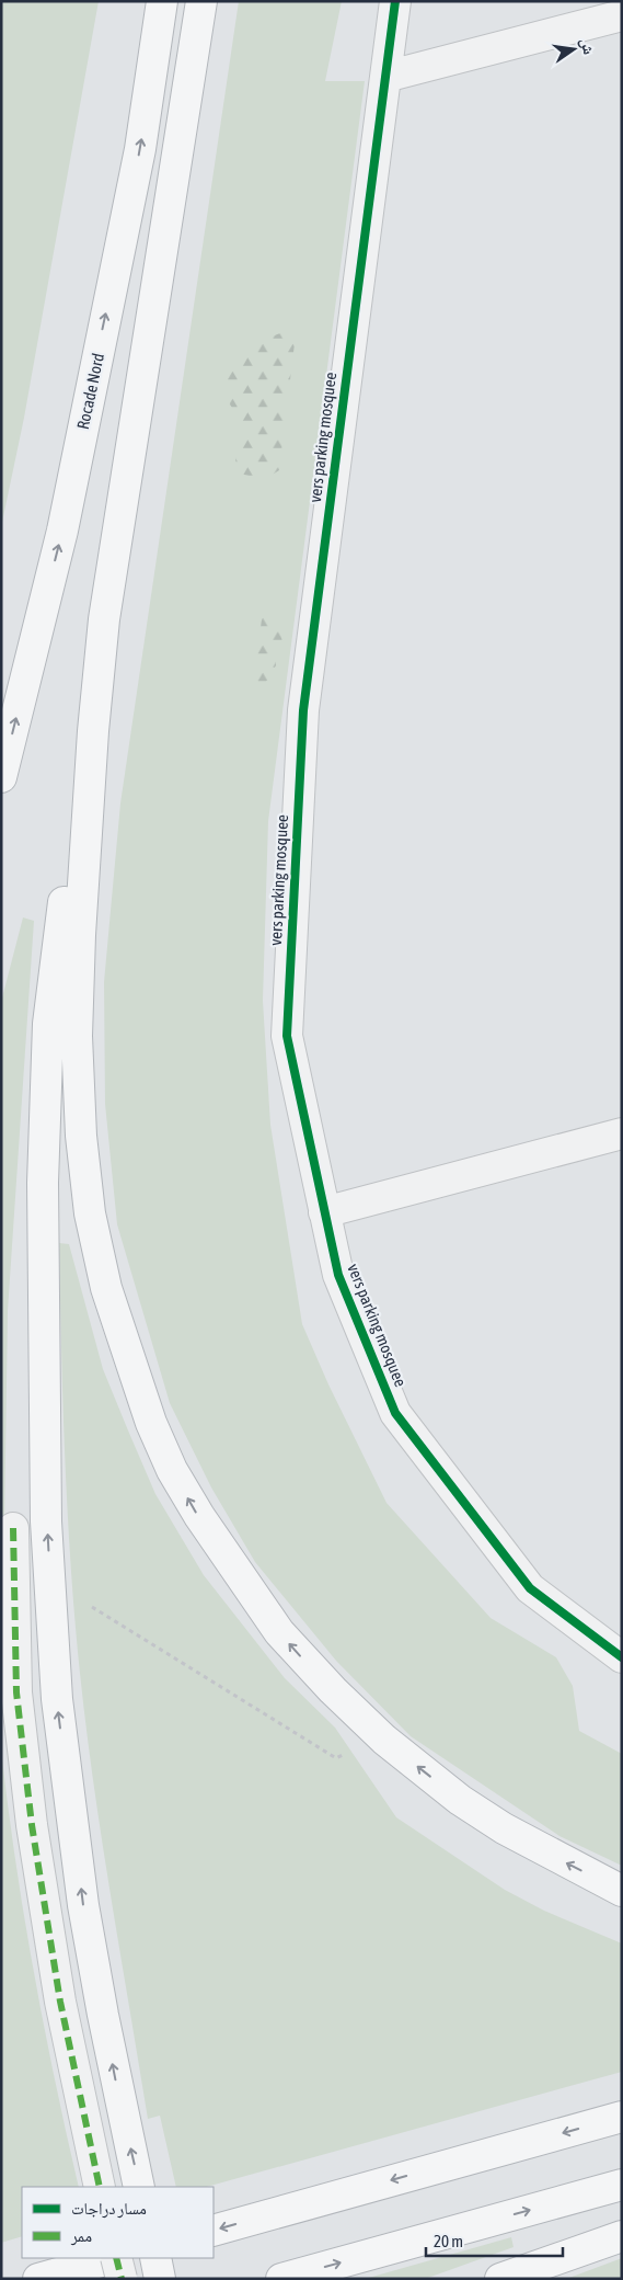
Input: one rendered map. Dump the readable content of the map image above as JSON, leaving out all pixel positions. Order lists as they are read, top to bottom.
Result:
{
  "streets": {
    "highway": ["Rocade Nord"],
    "street": ["vers parking mosquee"]
  },
  "legend": ["مسار دراجات", "ممر"],
  "scale_bar": "20 m",
  "north": "right"
}
